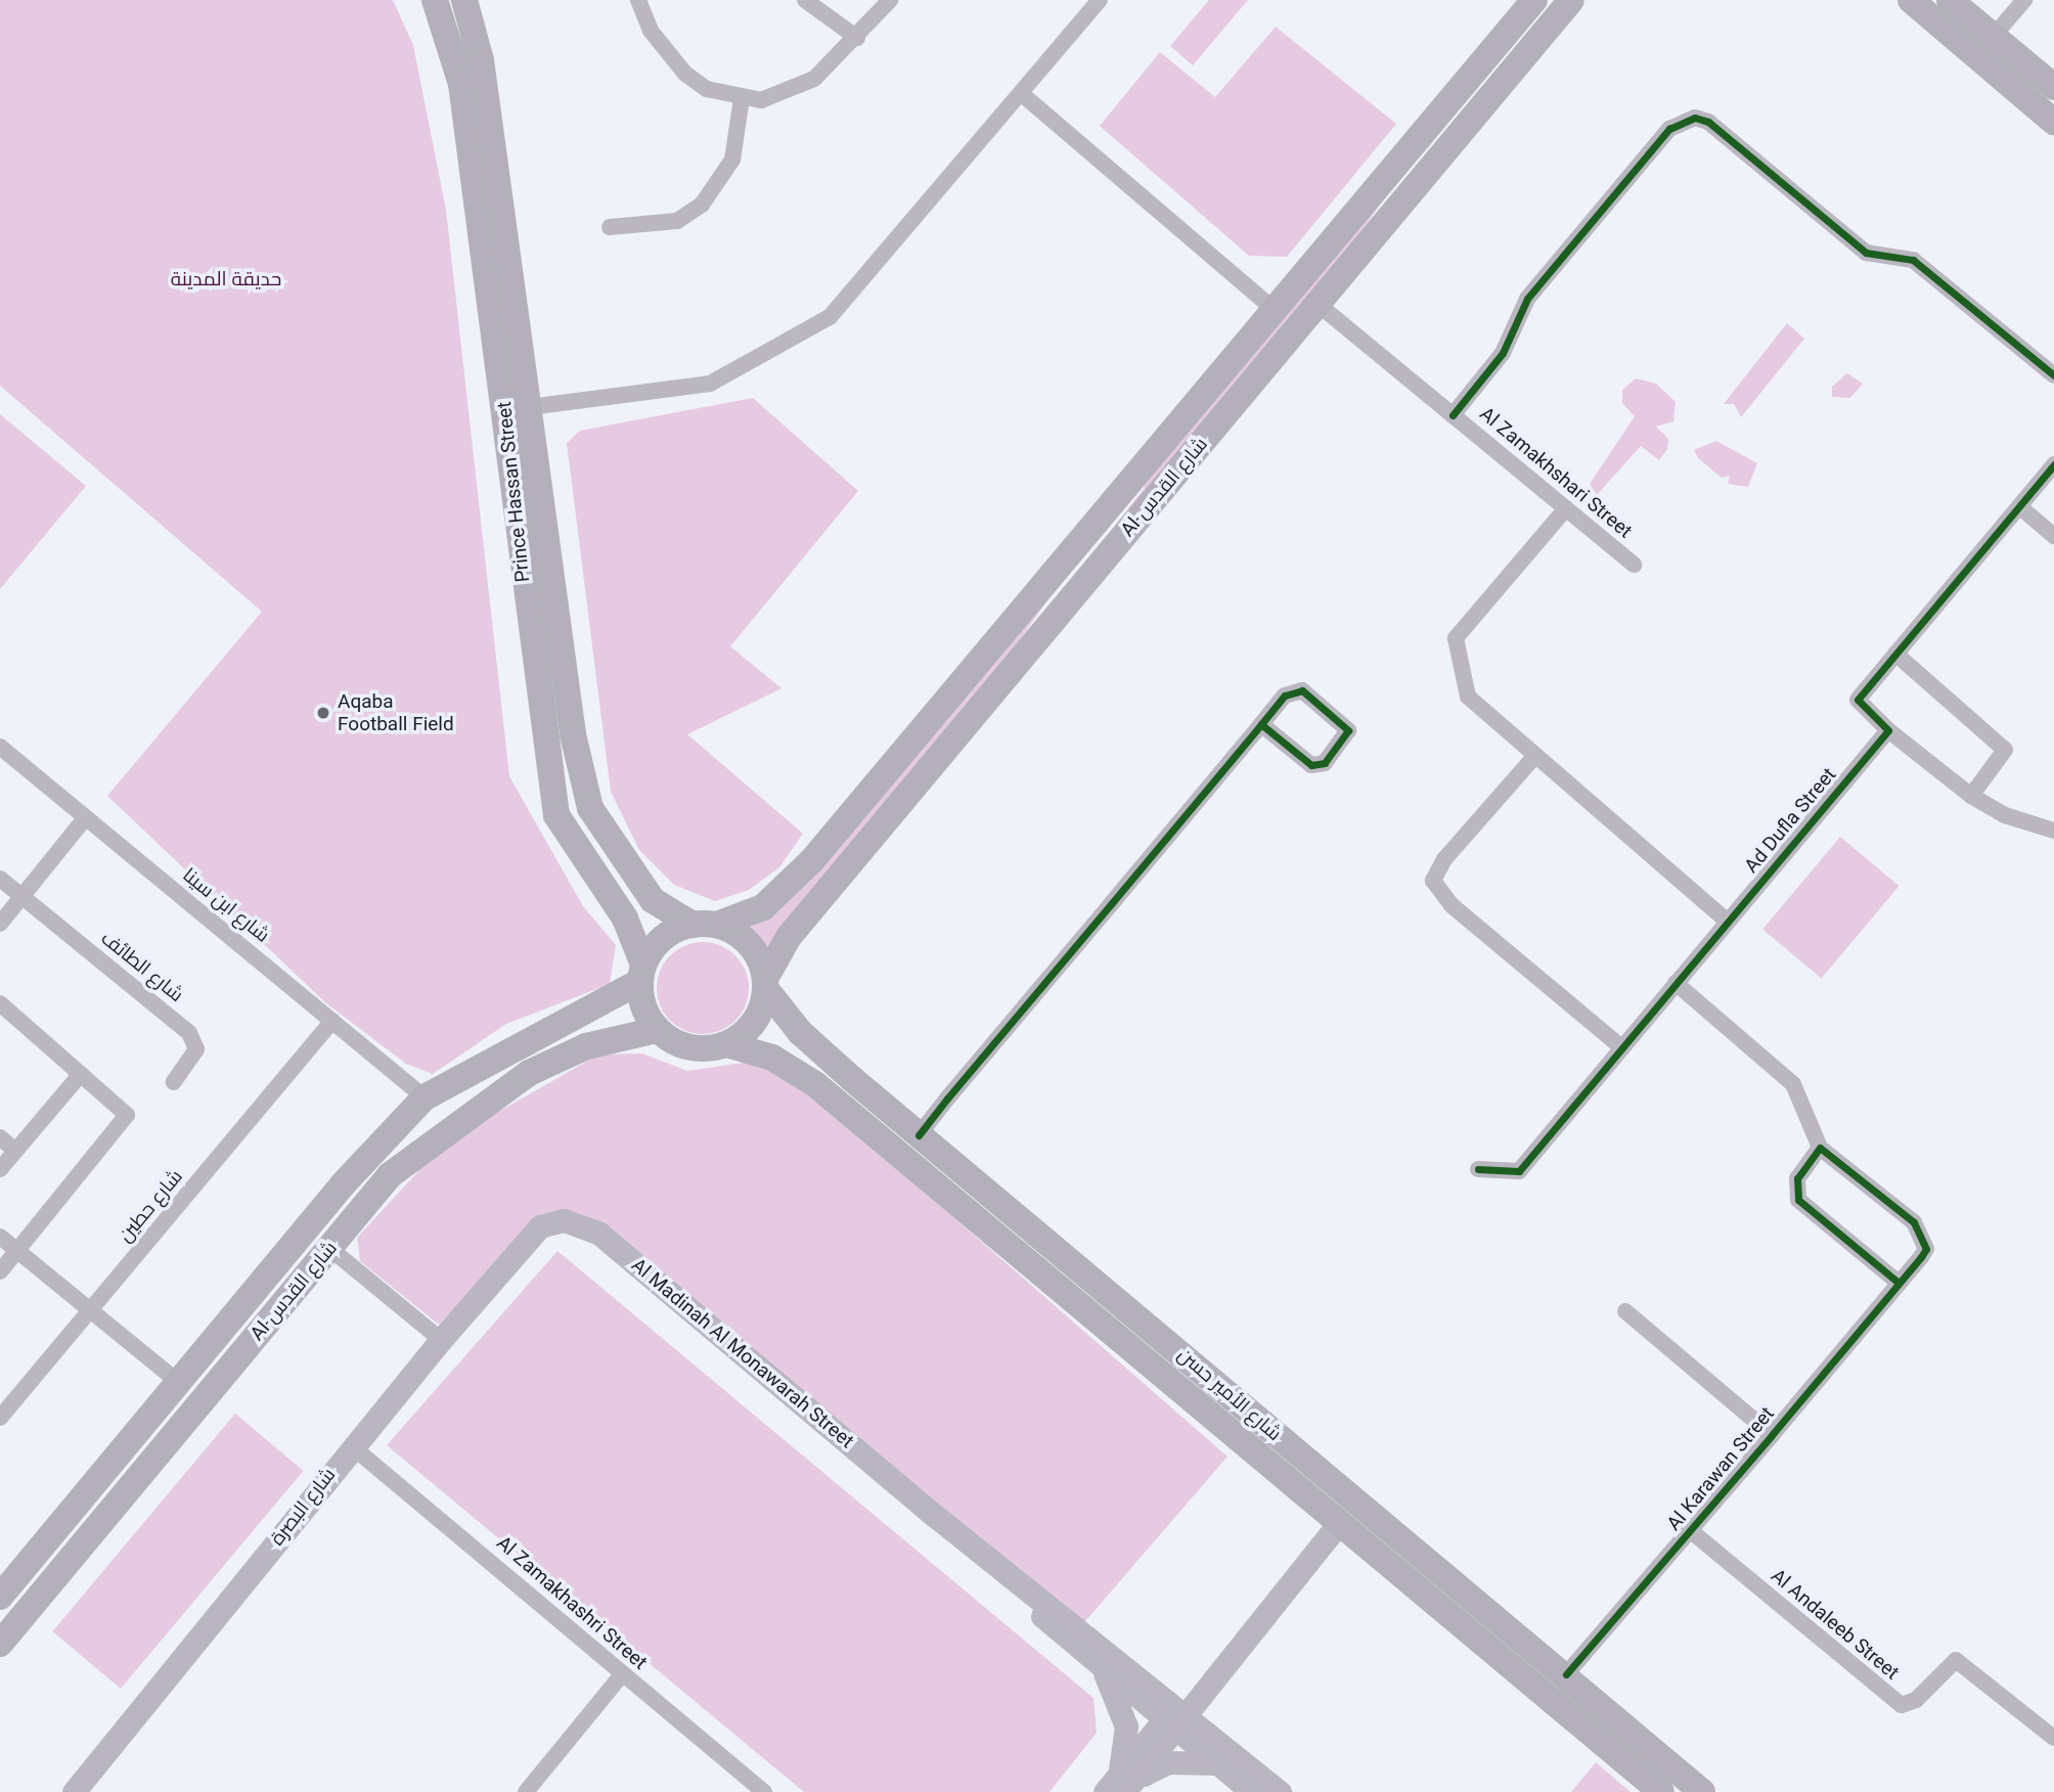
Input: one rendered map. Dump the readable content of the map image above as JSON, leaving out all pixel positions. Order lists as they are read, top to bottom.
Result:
{
  "streets": {
    "main road": [
      "Al-شارع القدس",
      "Prince Hassan Street",
      "Al Madinah Al Monawarah Street",
      "شارع الأمير حسن",
      "شارع البصرة"
    ],
    "street": [
      "Al Zamakhshari Street",
      "Ad Dufla Street",
      "شارع ابن سينا",
      "شارع الطائف",
      "شارع حطين",
      "Al Karawan Street",
      "Al Zamakhashri Street",
      "Al Andaleeb Street"
    ]
  },
  "crossings": [
    ["Al Zamakhshari Street", "Al-شارع القدس"],
    ["Al-شارع القدس", "Prince Hassan Street"],
    ["Al-شارع القدس", "شارع ابن سينا"],
    ["Al-شارع القدس", "شارع الأمير حسن"],
    ["Prince Hassan Street", "شارع الأمير حسن"],
    ["شارع ابن سينا", "شارع حطين"],
    ["Al Madinah Al Monawarah Street", "شارع البصرة"],
    ["شارع الأمير حسن", "Al Karawan Street"],
    ["Al Karawan Street", "Al Andaleeb Street"],
    ["شارع البصرة", "Al Zamakhashri Street"]
  ],
  "parks": ["حديقة المدينة"],
  "places": ["Aqaba Football Field"]
}
